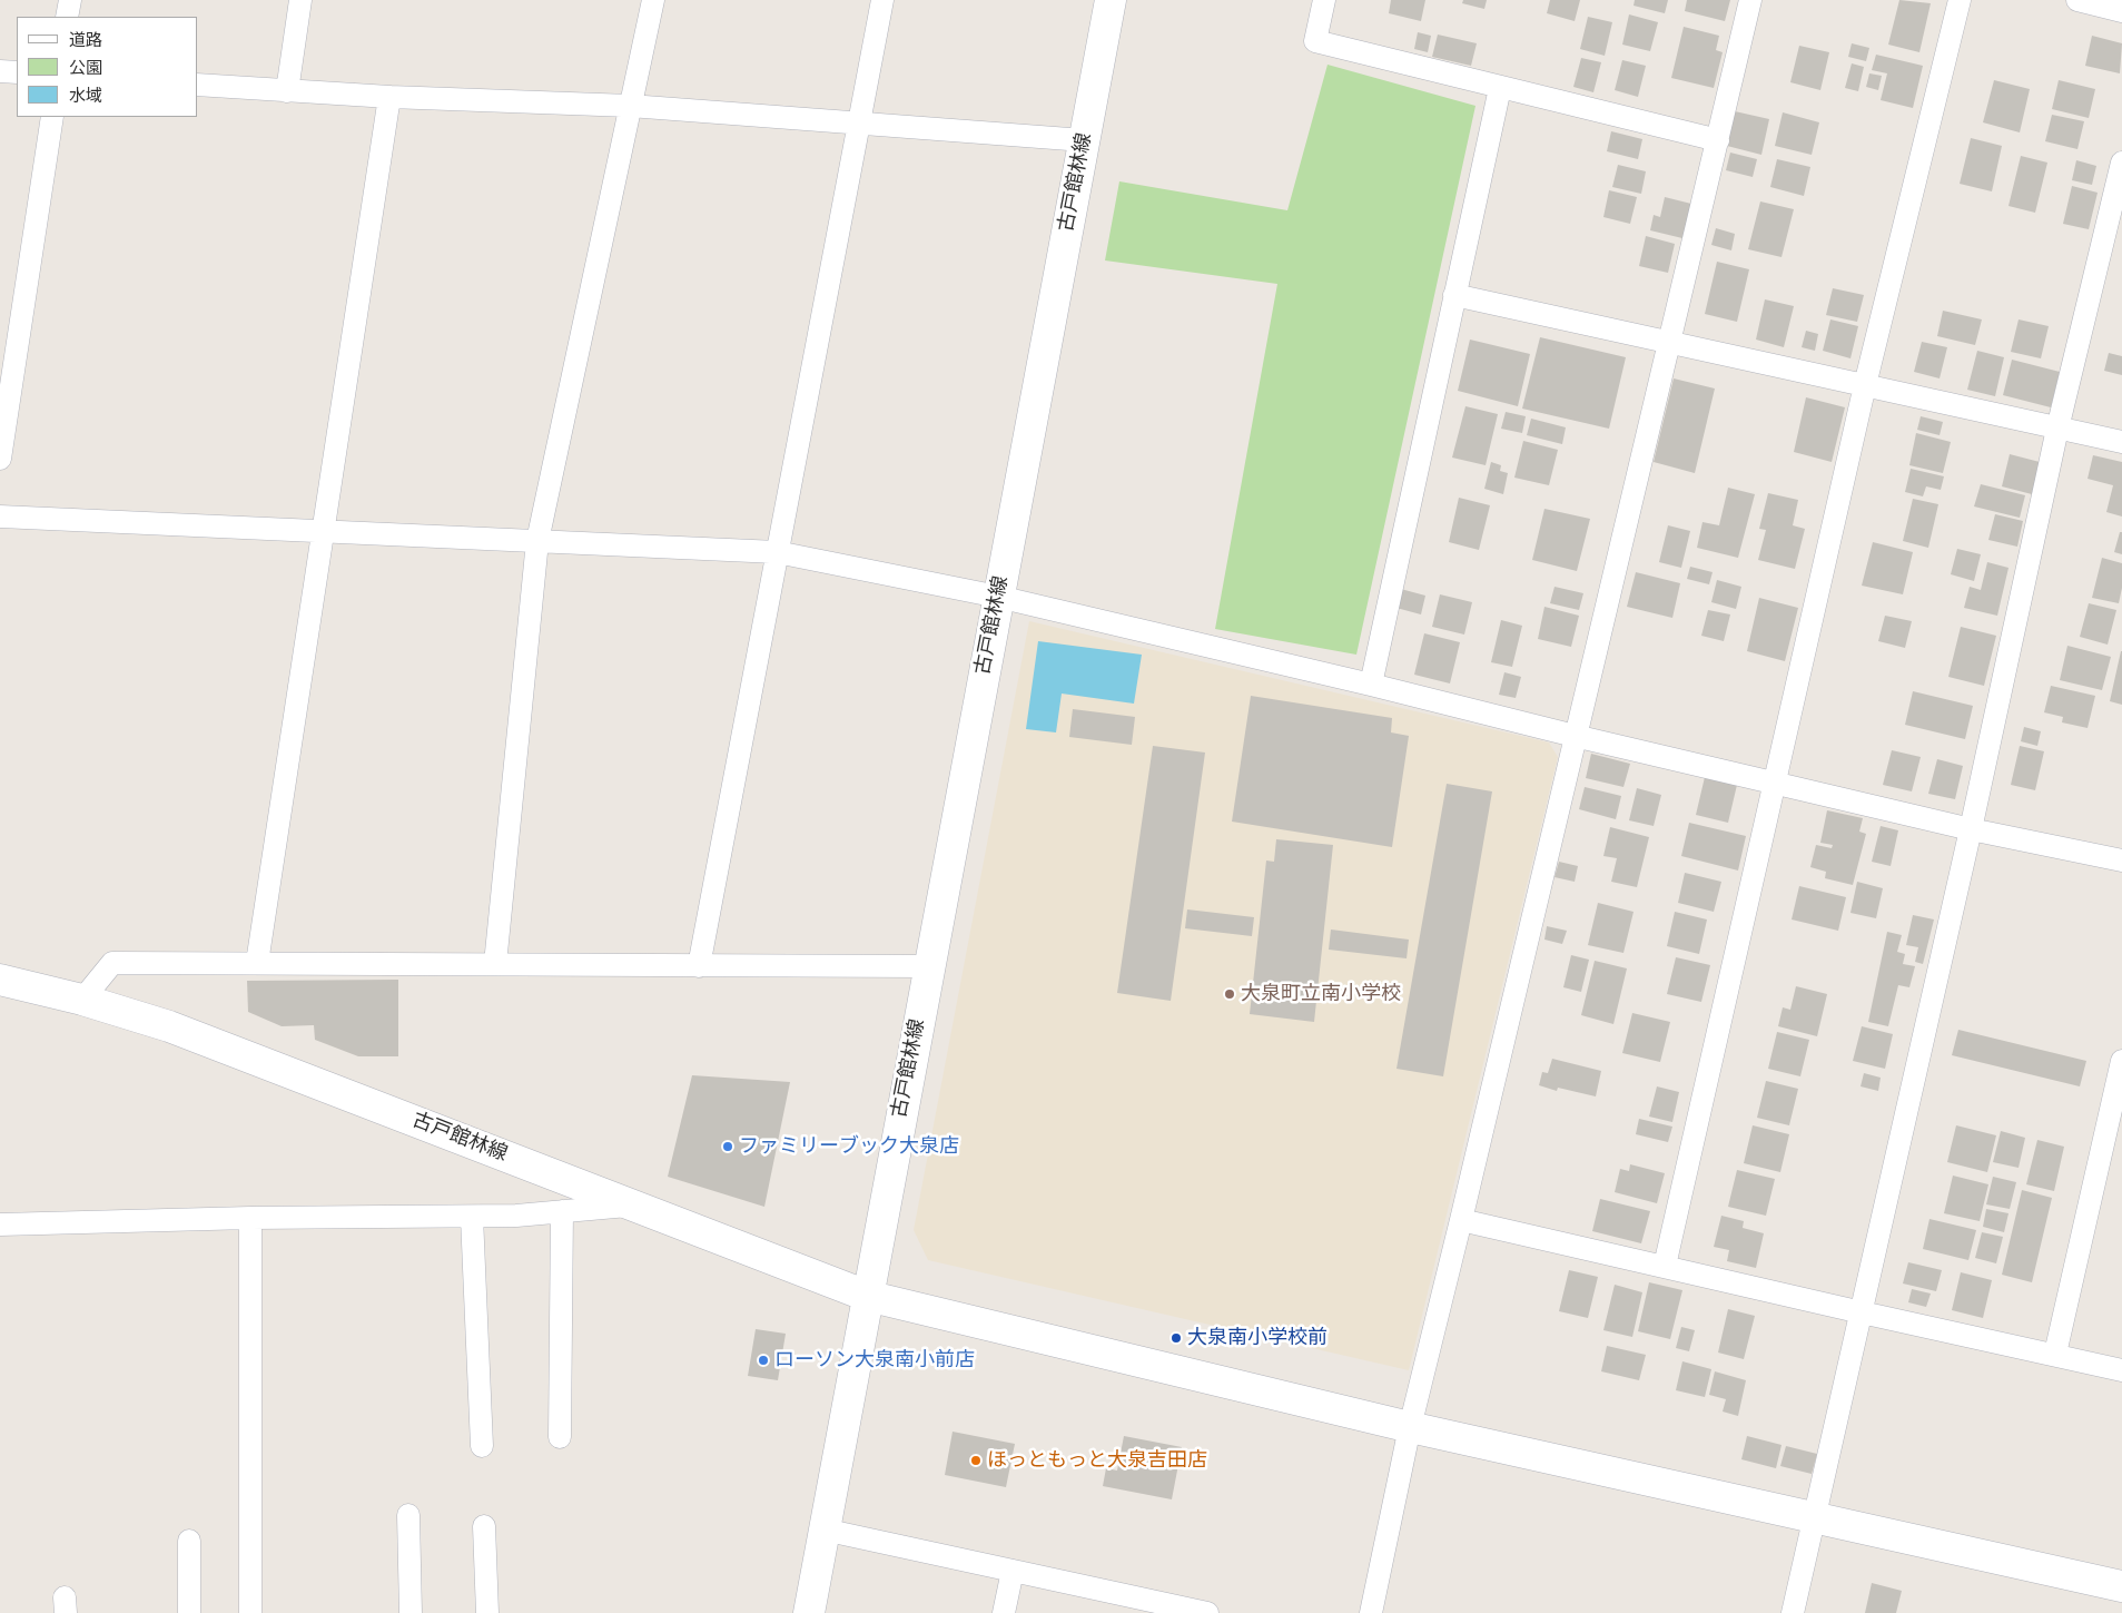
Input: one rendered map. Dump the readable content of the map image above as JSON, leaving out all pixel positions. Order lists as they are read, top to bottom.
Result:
{
  "streets": {
    "main road": ["古戸館林線"]
  },
  "places": [
    "大泉町立南小学校",
    "ファミリーブック大泉店",
    "大泉南小学校前",
    "ローソン大泉南小前店",
    "ほっともっと大泉吉田店"
  ],
  "legend": ["道路", "公園", "水域"]
}
